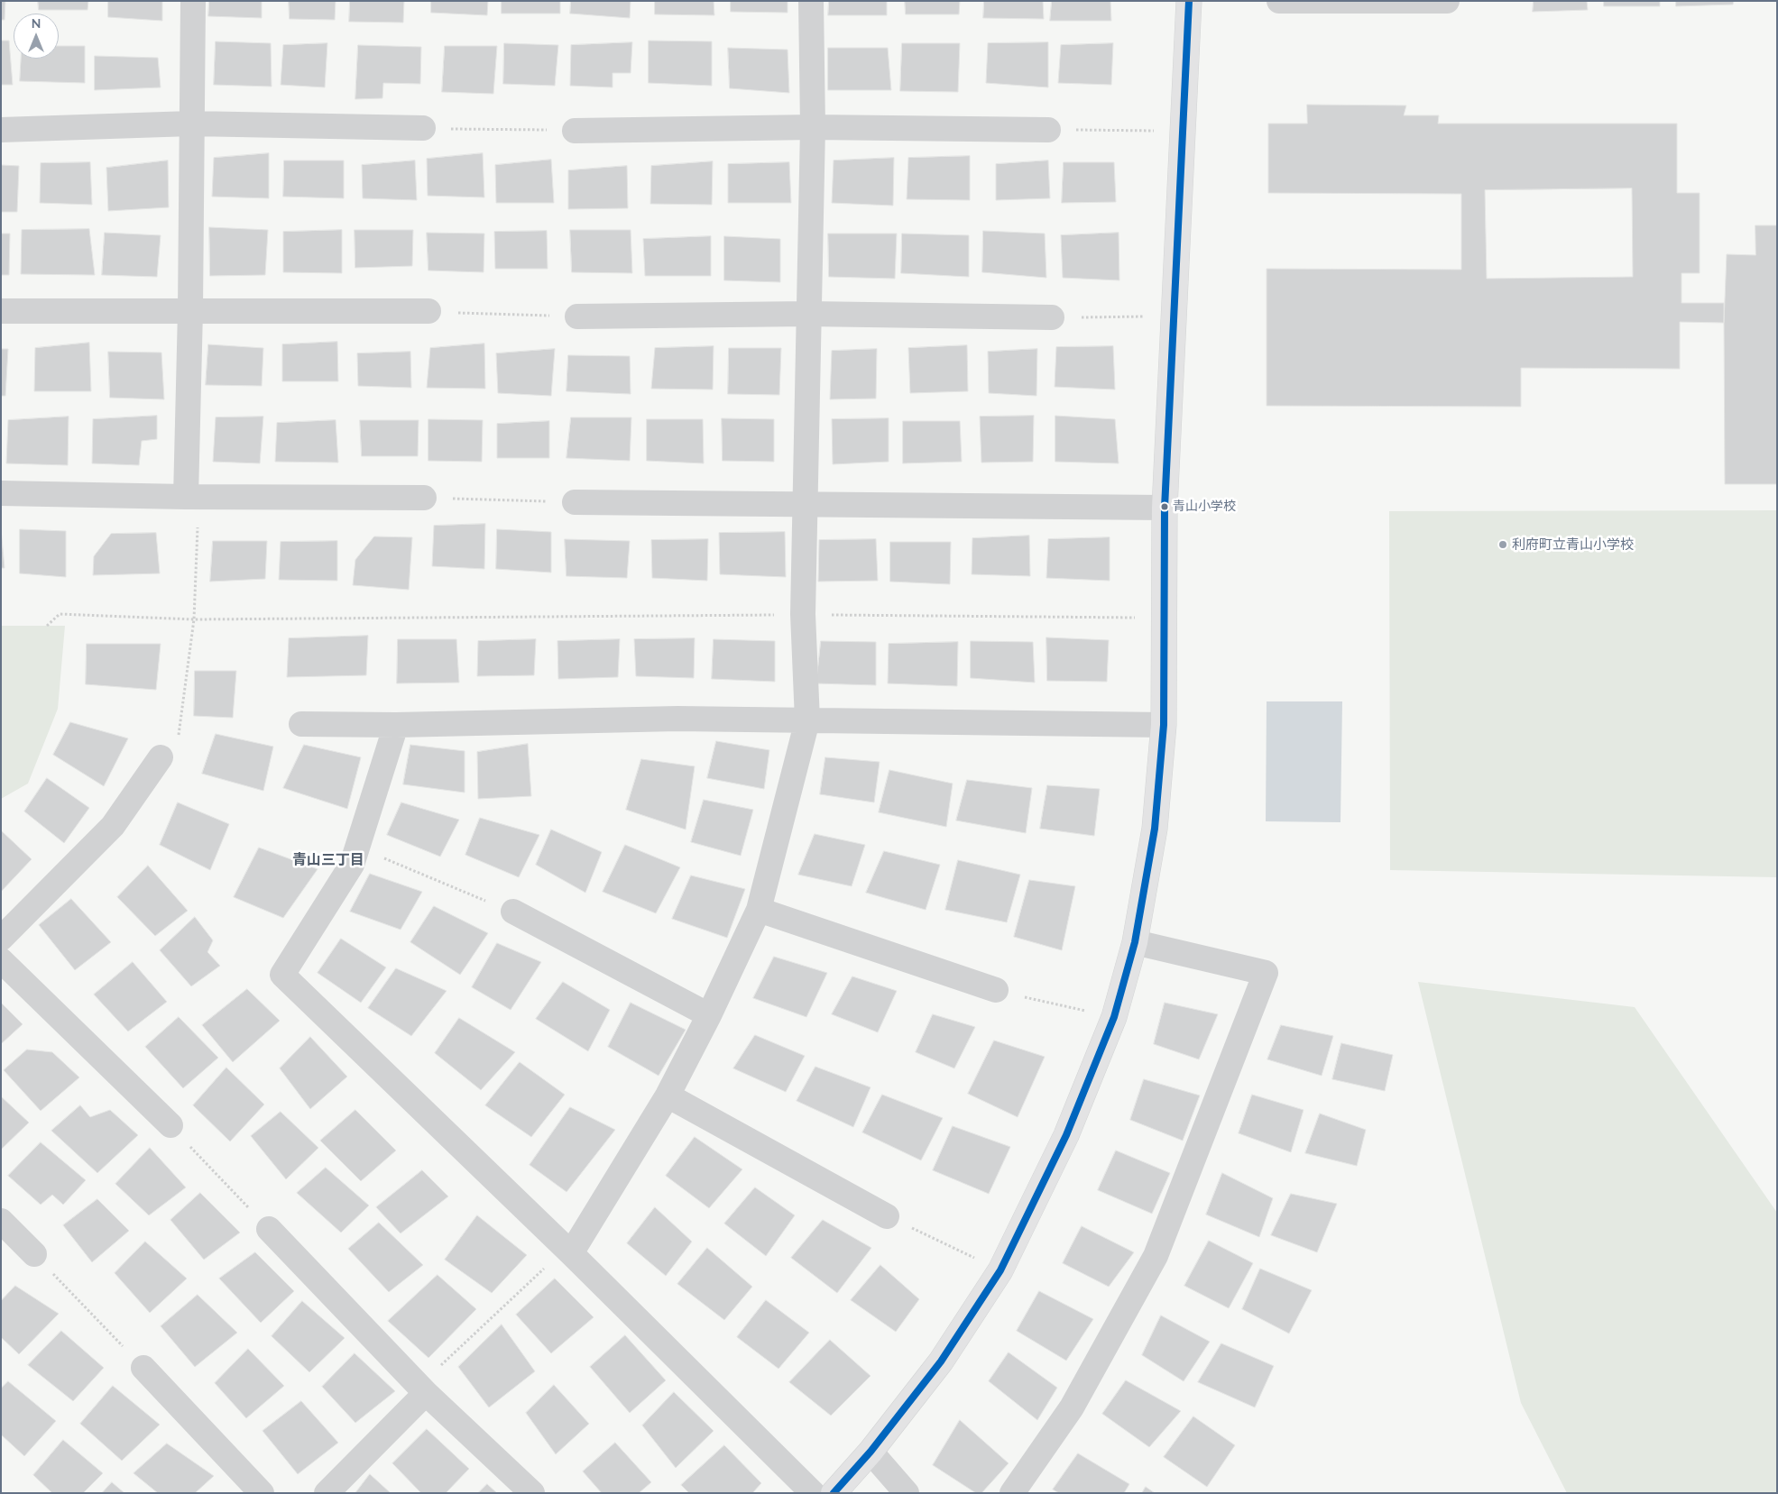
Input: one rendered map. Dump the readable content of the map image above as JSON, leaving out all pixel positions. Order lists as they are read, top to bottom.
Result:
{
  "districts": ["青山三丁目"],
  "places": ["青山小学校", "利府町立青山小学校"],
  "north": "top"
}
